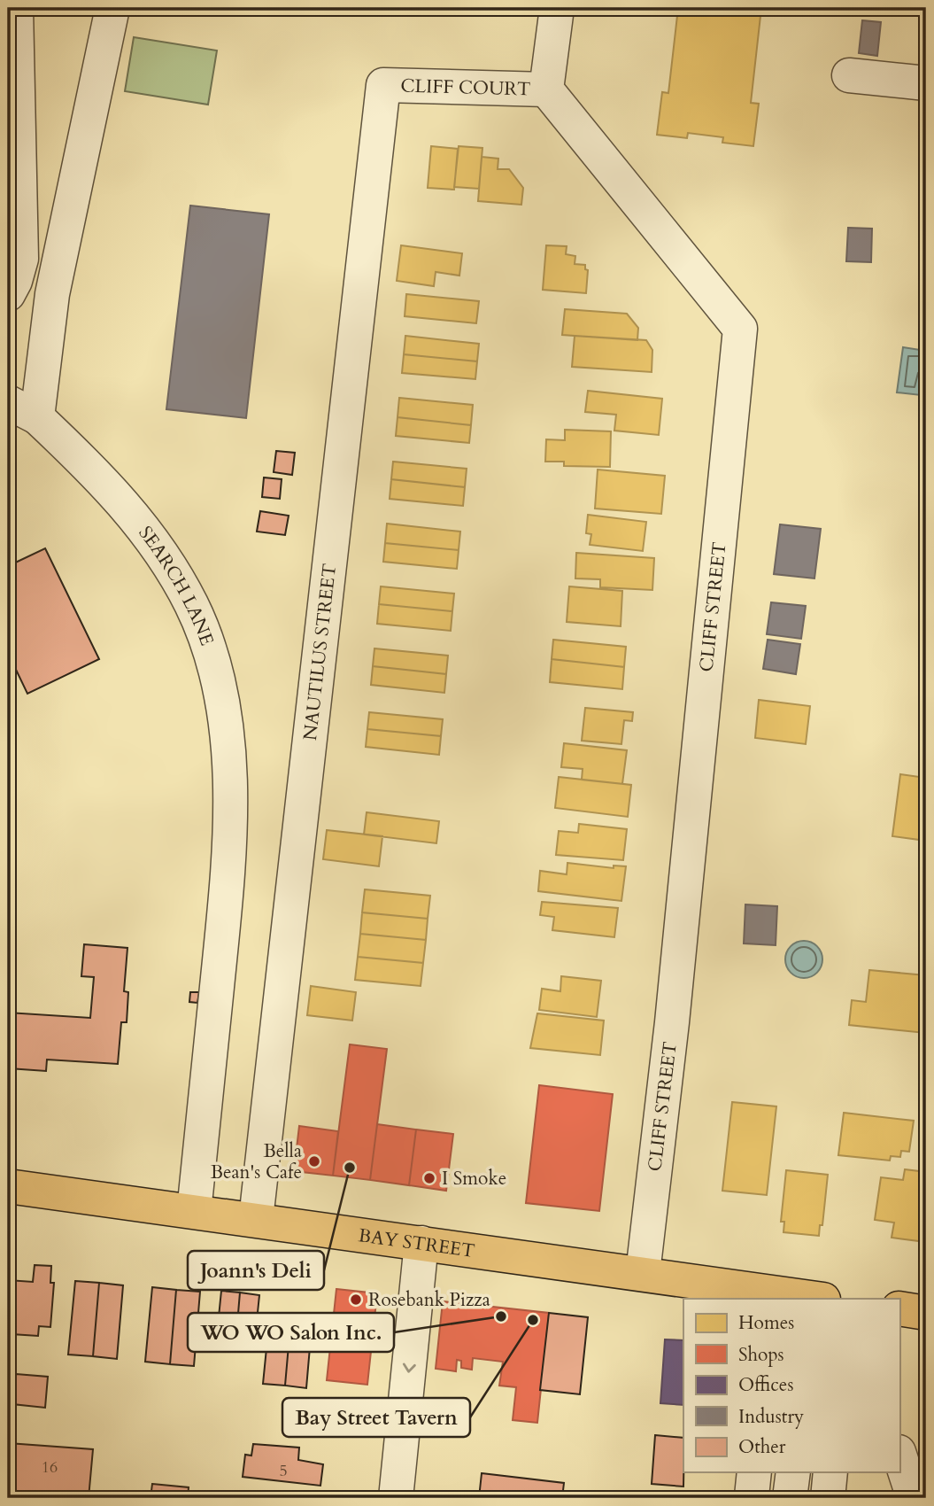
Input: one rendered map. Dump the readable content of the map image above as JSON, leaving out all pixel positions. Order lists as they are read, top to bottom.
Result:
{
  "streets": {
    "main road": ["BAY STREET"],
    "street": [
      "CLIFF COURT",
      "SEARCH LANE",
      "CLIFF STREET",
      "NAUTILUS STREET"
    ]
  },
  "crossings": [
    ["CLIFF COURT", "CLIFF STREET"],
    ["CLIFF COURT", "NAUTILUS STREET"],
    ["SEARCH LANE", "BAY STREET"],
    ["CLIFF STREET", "BAY STREET"],
    ["NAUTILUS STREET", "BAY STREET"]
  ],
  "places": [
    "Bella Bean's Cafe",
    "Joann's Deli",
    "I Smoke",
    "Rosebank Pizza",
    "WO WO Salon Inc.",
    "Bay Street Tavern"
  ],
  "house_numbers": ["16", "5"],
  "legend": [
    "Homes",
    "Shops",
    "Offices",
    "Industry",
    "Other"
  ]
}
